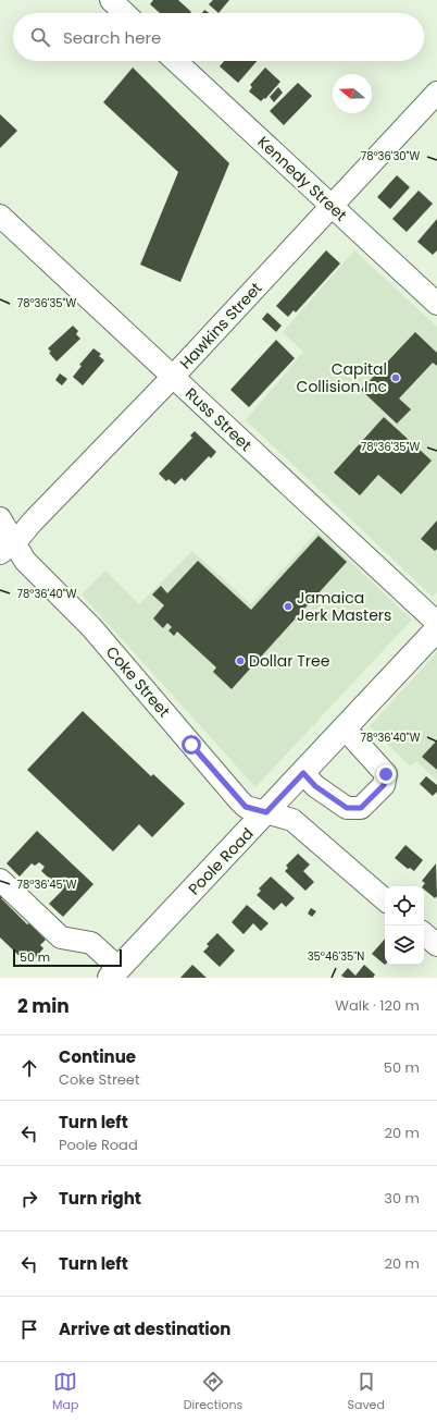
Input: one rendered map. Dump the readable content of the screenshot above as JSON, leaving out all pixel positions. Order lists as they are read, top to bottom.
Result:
{
  "streets": {
    "main road": ["Poole Road"],
    "street": [
      "Kennedy Street",
      "Hawkins Street",
      "Russ Street",
      "Coke Street"
    ]
  },
  "crossings": [
    ["Kennedy Street", "Hawkins Street"],
    ["Hawkins Street", "Russ Street"],
    ["Hawkins Street", "Coke Street"],
    ["Coke Street", "Poole Road"]
  ],
  "places": ["Capital Collision Inc", "Jamaica Jerk Masters", "Dollar Tree"],
  "scale_bar": "50 m",
  "north": "left",
  "page": {
    "search": "Search here",
    "scale": "50 m",
    "heading": ["2 min", "Walk · 120 m"],
    "list": [
      ["Continue", "Coke Street", "50 m"],
      ["Turn left", "Poole Road", "20 m"],
      ["Turn right", "30 m"],
      ["Turn left", "20 m"],
      "Arrive at destination"
    ],
    "nav": ["Map", "Directions", "Saved"]
  },
  "coordinates": [
    "78°36'30\"W",
    "78°36'35\"W",
    "78°36'40\"W",
    "78°36'45\"W",
    "35°46'35\"N"
  ]
}
